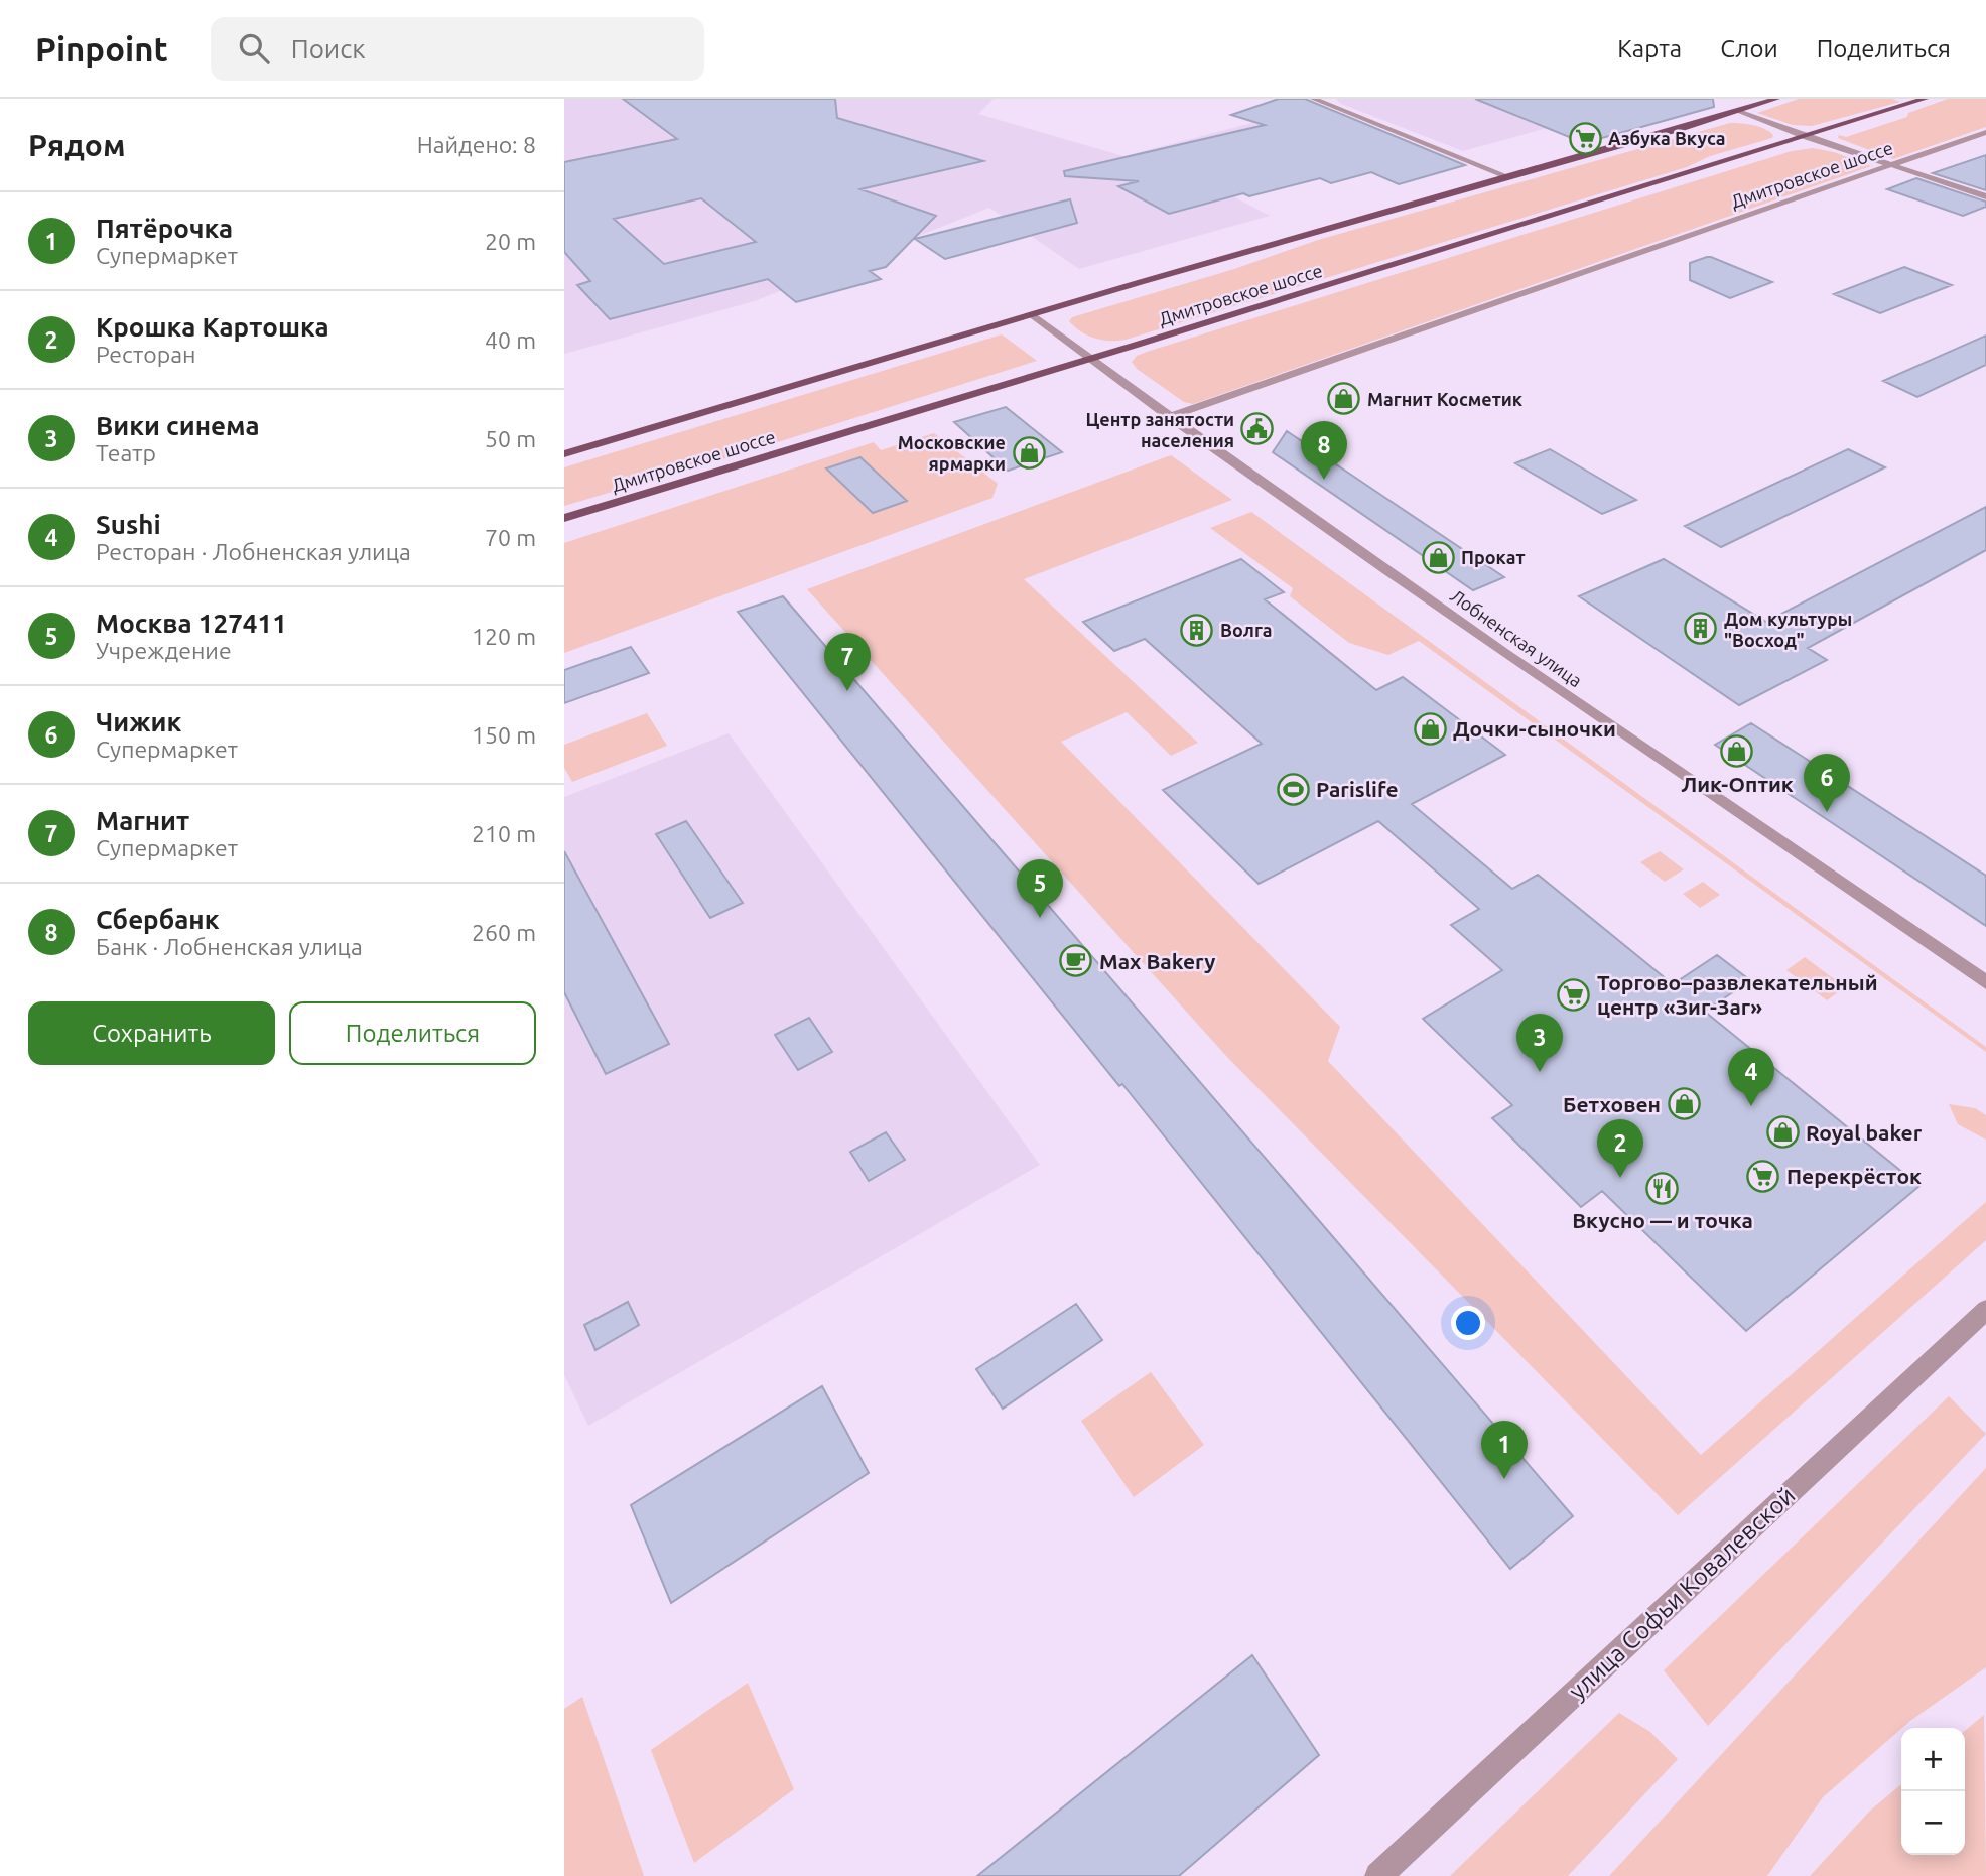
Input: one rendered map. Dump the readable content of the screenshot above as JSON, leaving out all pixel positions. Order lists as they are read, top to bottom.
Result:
{
  "streets": {
    "main road": ["Дмитровское шоссе"],
    "street": ["Лобненская улица", "улица Софьи Ковалевской"]
  },
  "crossings": [
    ["Дмитровское шоссе", "Лобненская улица"]
  ],
  "places": {
    "supermarket": ["Азбука Вкуса", "Торгово–развлекательный центр «Зиг-Заг»", "Перекрёсток"],
    "shop": [
      "Магнит Косметик",
      "Московские ярмарки",
      "Прокат",
      "Дочки-сыночки",
      "Лик-Оптик",
      "Бетховен",
      "Royal baker"
    ],
    "public building": ["Центр занятости населения"],
    "building": ["Дом культуры \"Восход\"", "Волга"],
    "sports": ["Parislife"],
    "cafe": ["Max Bakery"],
    "restaurant": ["Вкусно — и точка"]
  },
  "page": {
    "header": "Pinpoint",
    "search": "Поиск",
    "nav": ["Карта", "Слои", "Поделиться"],
    "heading": ["Рядом", "Найдено: 8"],
    "list": [
      {
        "mark": "1",
        "name": "Пятёрочка",
        "note": "Супермаркет",
        "value": "20 m"
      },
      {
        "mark": "2",
        "name": "Крошка Картошка",
        "note": "Ресторан",
        "value": "40 m"
      },
      {
        "mark": "3",
        "name": "Вики синема",
        "note": "Театр",
        "value": "50 m"
      },
      {
        "mark": "4",
        "name": "Sushi",
        "note": "Ресторан · Лобненская улица",
        "value": "70 m"
      },
      {
        "mark": "5",
        "name": "Москва 127411",
        "note": "Учреждение",
        "value": "120 m"
      },
      {
        "mark": "6",
        "name": "Чижик",
        "note": "Супермаркет",
        "value": "150 m"
      },
      {
        "mark": "7",
        "name": "Магнит",
        "note": "Супермаркет",
        "value": "210 m"
      },
      {
        "mark": "8",
        "name": "Сбербанк",
        "note": "Банк · Лобненская улица",
        "value": "260 m"
      }
    ],
    "pins": [
      "8",
      "7",
      "6",
      "5",
      "3",
      "4",
      "2",
      "1"
    ],
    "buttons": ["Сохранить", "Поделиться"],
    "map_buttons": ["+", "−"]
  }
}
